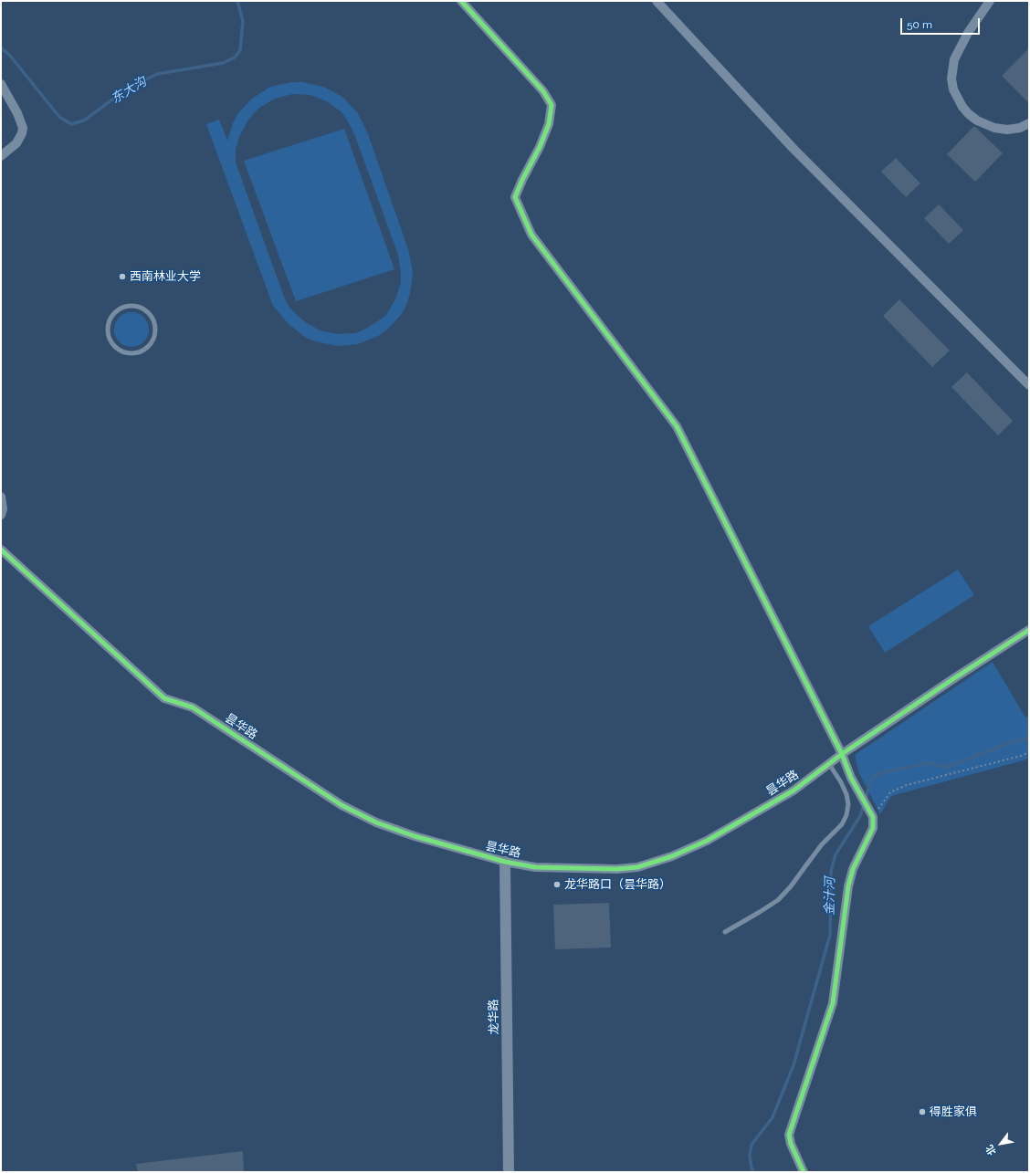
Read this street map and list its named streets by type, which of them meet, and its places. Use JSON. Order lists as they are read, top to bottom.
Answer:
{
  "streets": {
    "street": ["昙华路", "龙华路"]
  },
  "crossings": [
    ["昙华路", "龙华路"]
  ],
  "water": ["东大沟", "金汁河"],
  "places": ["西南林业大学", "龙华路口（昙华路）", "得胜家俱"],
  "scale_bar": "50 m",
  "north": "bottom left"
}
